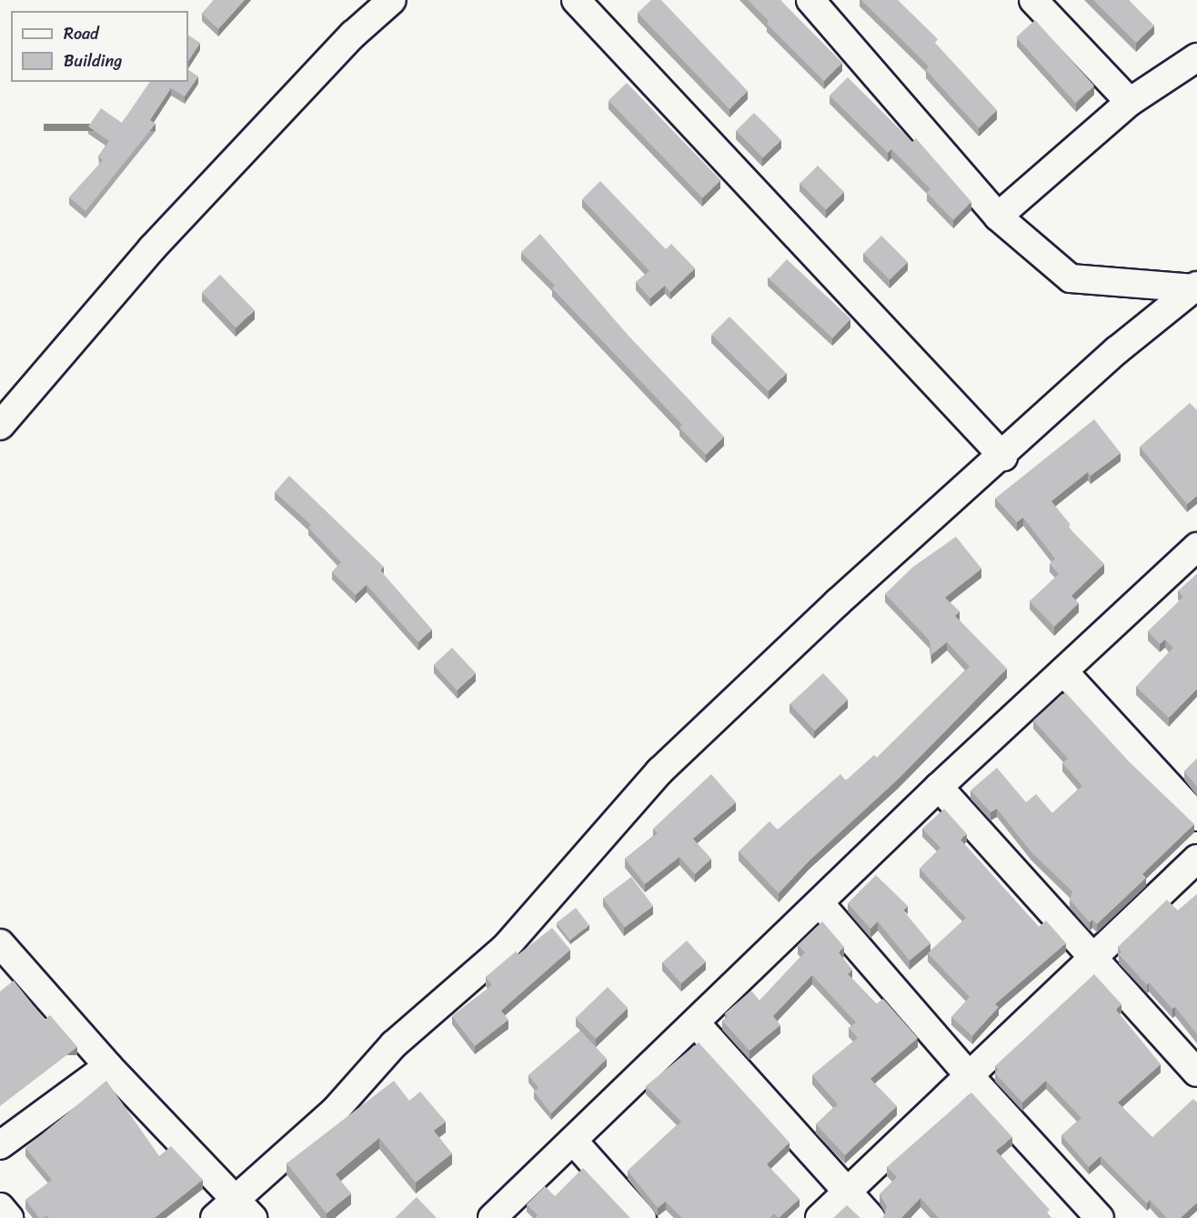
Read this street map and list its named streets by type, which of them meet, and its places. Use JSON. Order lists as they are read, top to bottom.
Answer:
{
  "legend": ["Road", "Building"]
}
